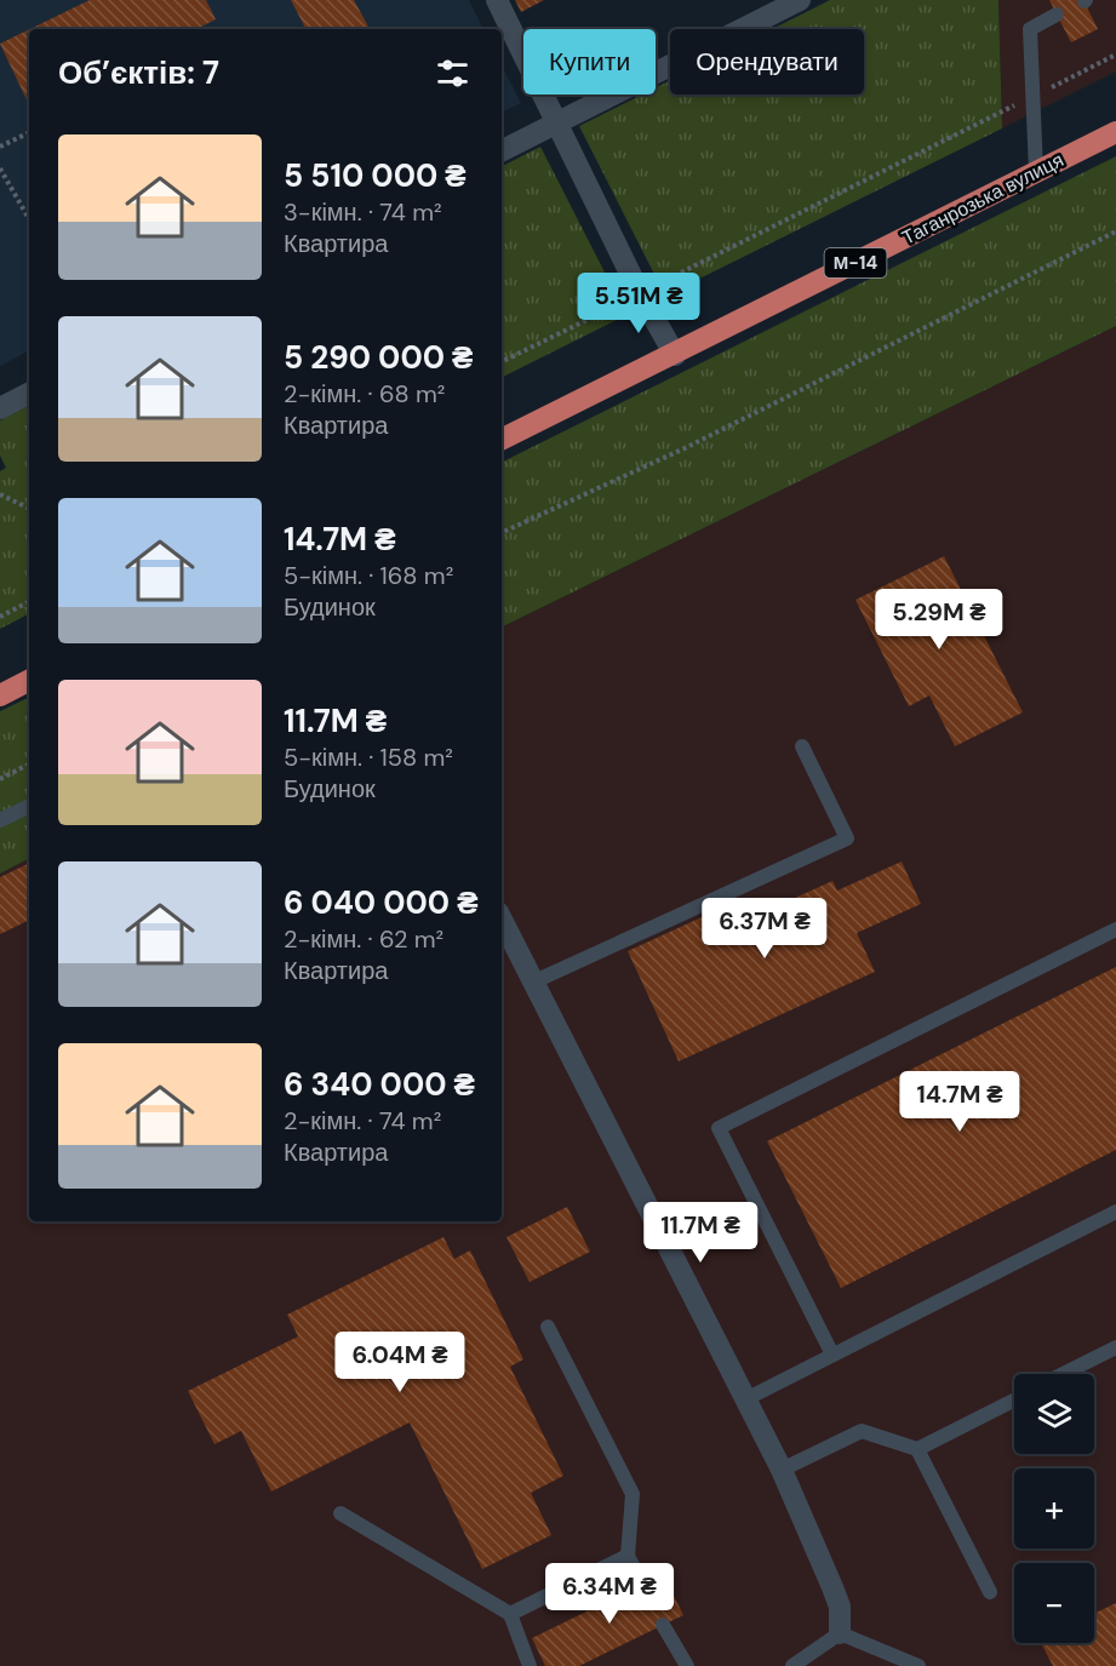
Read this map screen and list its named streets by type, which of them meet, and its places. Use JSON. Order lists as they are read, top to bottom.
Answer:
{
  "streets": {
    "highway": ["Таганрозька вулиця", "М-14"]
  },
  "page": {
    "chip": ["Купити", "Орендувати"],
    "heading": "Об’єктів: 7",
    "list": [
      {
        "name": "5 510 000 ₴",
        "note": "3-кімн. · 74 m² · Квартира"
      },
      {
        "name": "5 290 000 ₴",
        "note": "2-кімн. · 68 m² · Квартира"
      },
      {
        "name": "14.7M ₴",
        "note": "5-кімн. · 168 m² · Будинок"
      },
      {
        "name": "11.7M ₴",
        "note": "5-кімн. · 158 m² · Будинок"
      },
      {
        "name": "6 040 000 ₴",
        "note": "2-кімн. · 62 m² · Квартира"
      },
      {
        "name": "6 340 000 ₴",
        "note": "2-кімн. · 74 m² · Квартира"
      }
    ],
    "price": [
      "5.51M ₴",
      "5.29M ₴",
      "6.37M ₴",
      "14.7M ₴",
      "11.7M ₴",
      "6.04M ₴",
      "6.34M ₴"
    ],
    "map_buttons": ["+", "−"]
  }
}
